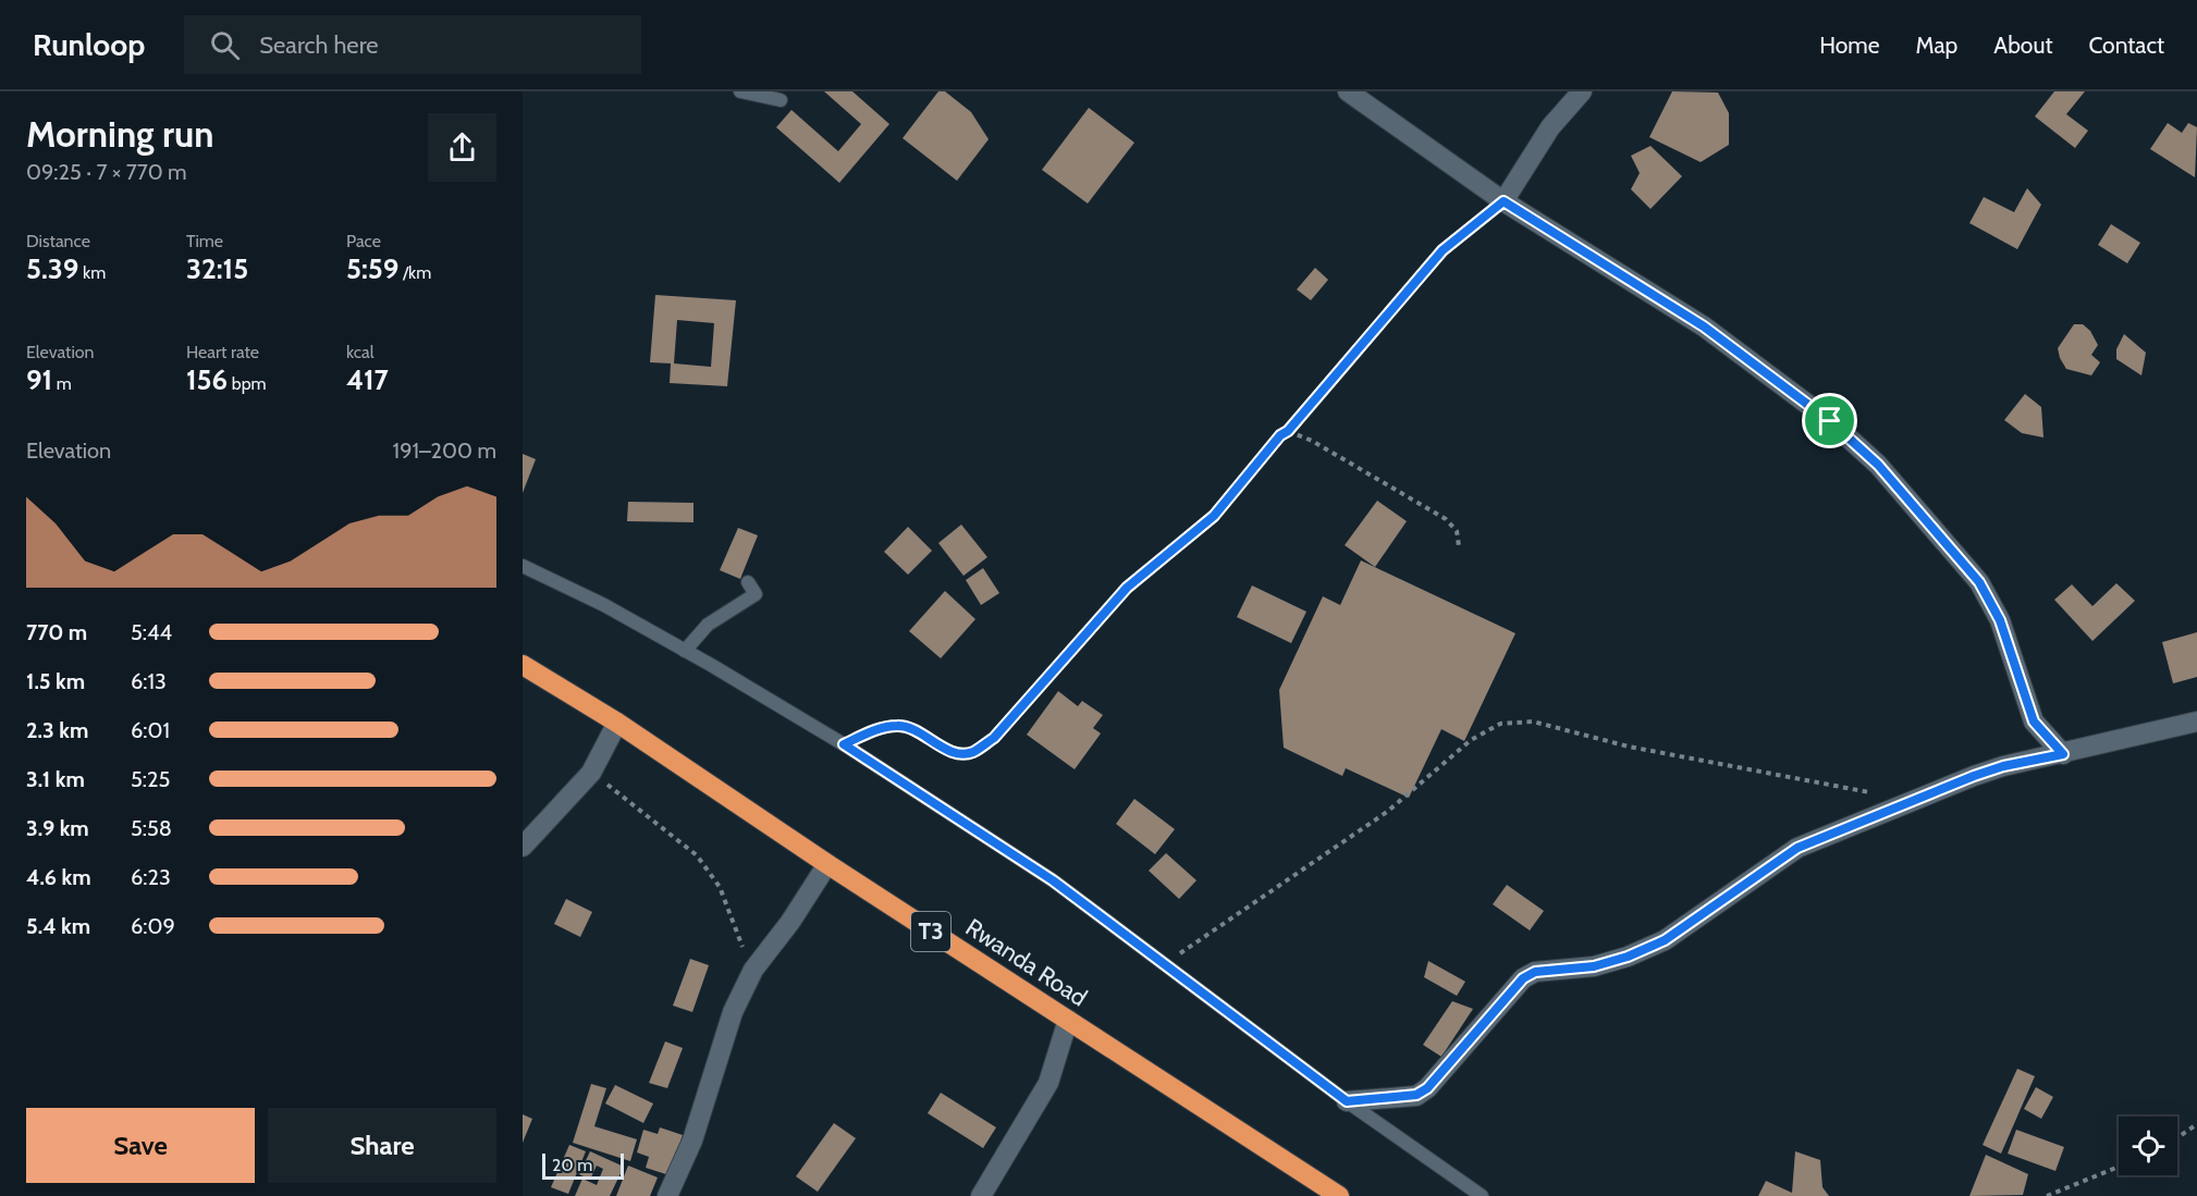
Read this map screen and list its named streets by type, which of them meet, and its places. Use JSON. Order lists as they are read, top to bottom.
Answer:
{
  "streets": {
    "highway": ["T3", "Rwanda Road"]
  },
  "scale_bar": "20 m",
  "page": {
    "header": "Runloop",
    "search": "Search here",
    "nav": [
      "Home",
      "Map",
      "About",
      "Contact"
    ],
    "heading": ["Morning run", "09:25 · 7 × 770 m"],
    "stats": [
      ["Distance", "5.39 km"],
      ["Time", "32:15"],
      ["Pace", "5:59 /km"],
      ["Elevation", "91 m"],
      ["Heart rate", "156 bpm"],
      ["kcal", "417"]
    ],
    "chart": ["Elevation", "191–200 m"],
    "list": [
      {
        "name": "770 m",
        "note": "5:44"
      },
      {
        "name": "1.5 km",
        "note": "6:13"
      },
      {
        "name": "2.3 km",
        "note": "6:01"
      },
      {
        "name": "3.1 km",
        "note": "5:25"
      },
      {
        "name": "3.9 km",
        "note": "5:58"
      },
      {
        "name": "4.6 km",
        "note": "6:23"
      },
      {
        "name": "5.4 km",
        "note": "6:09"
      }
    ],
    "buttons": ["Save", "Share"],
    "scale": "20 m"
  }
}
